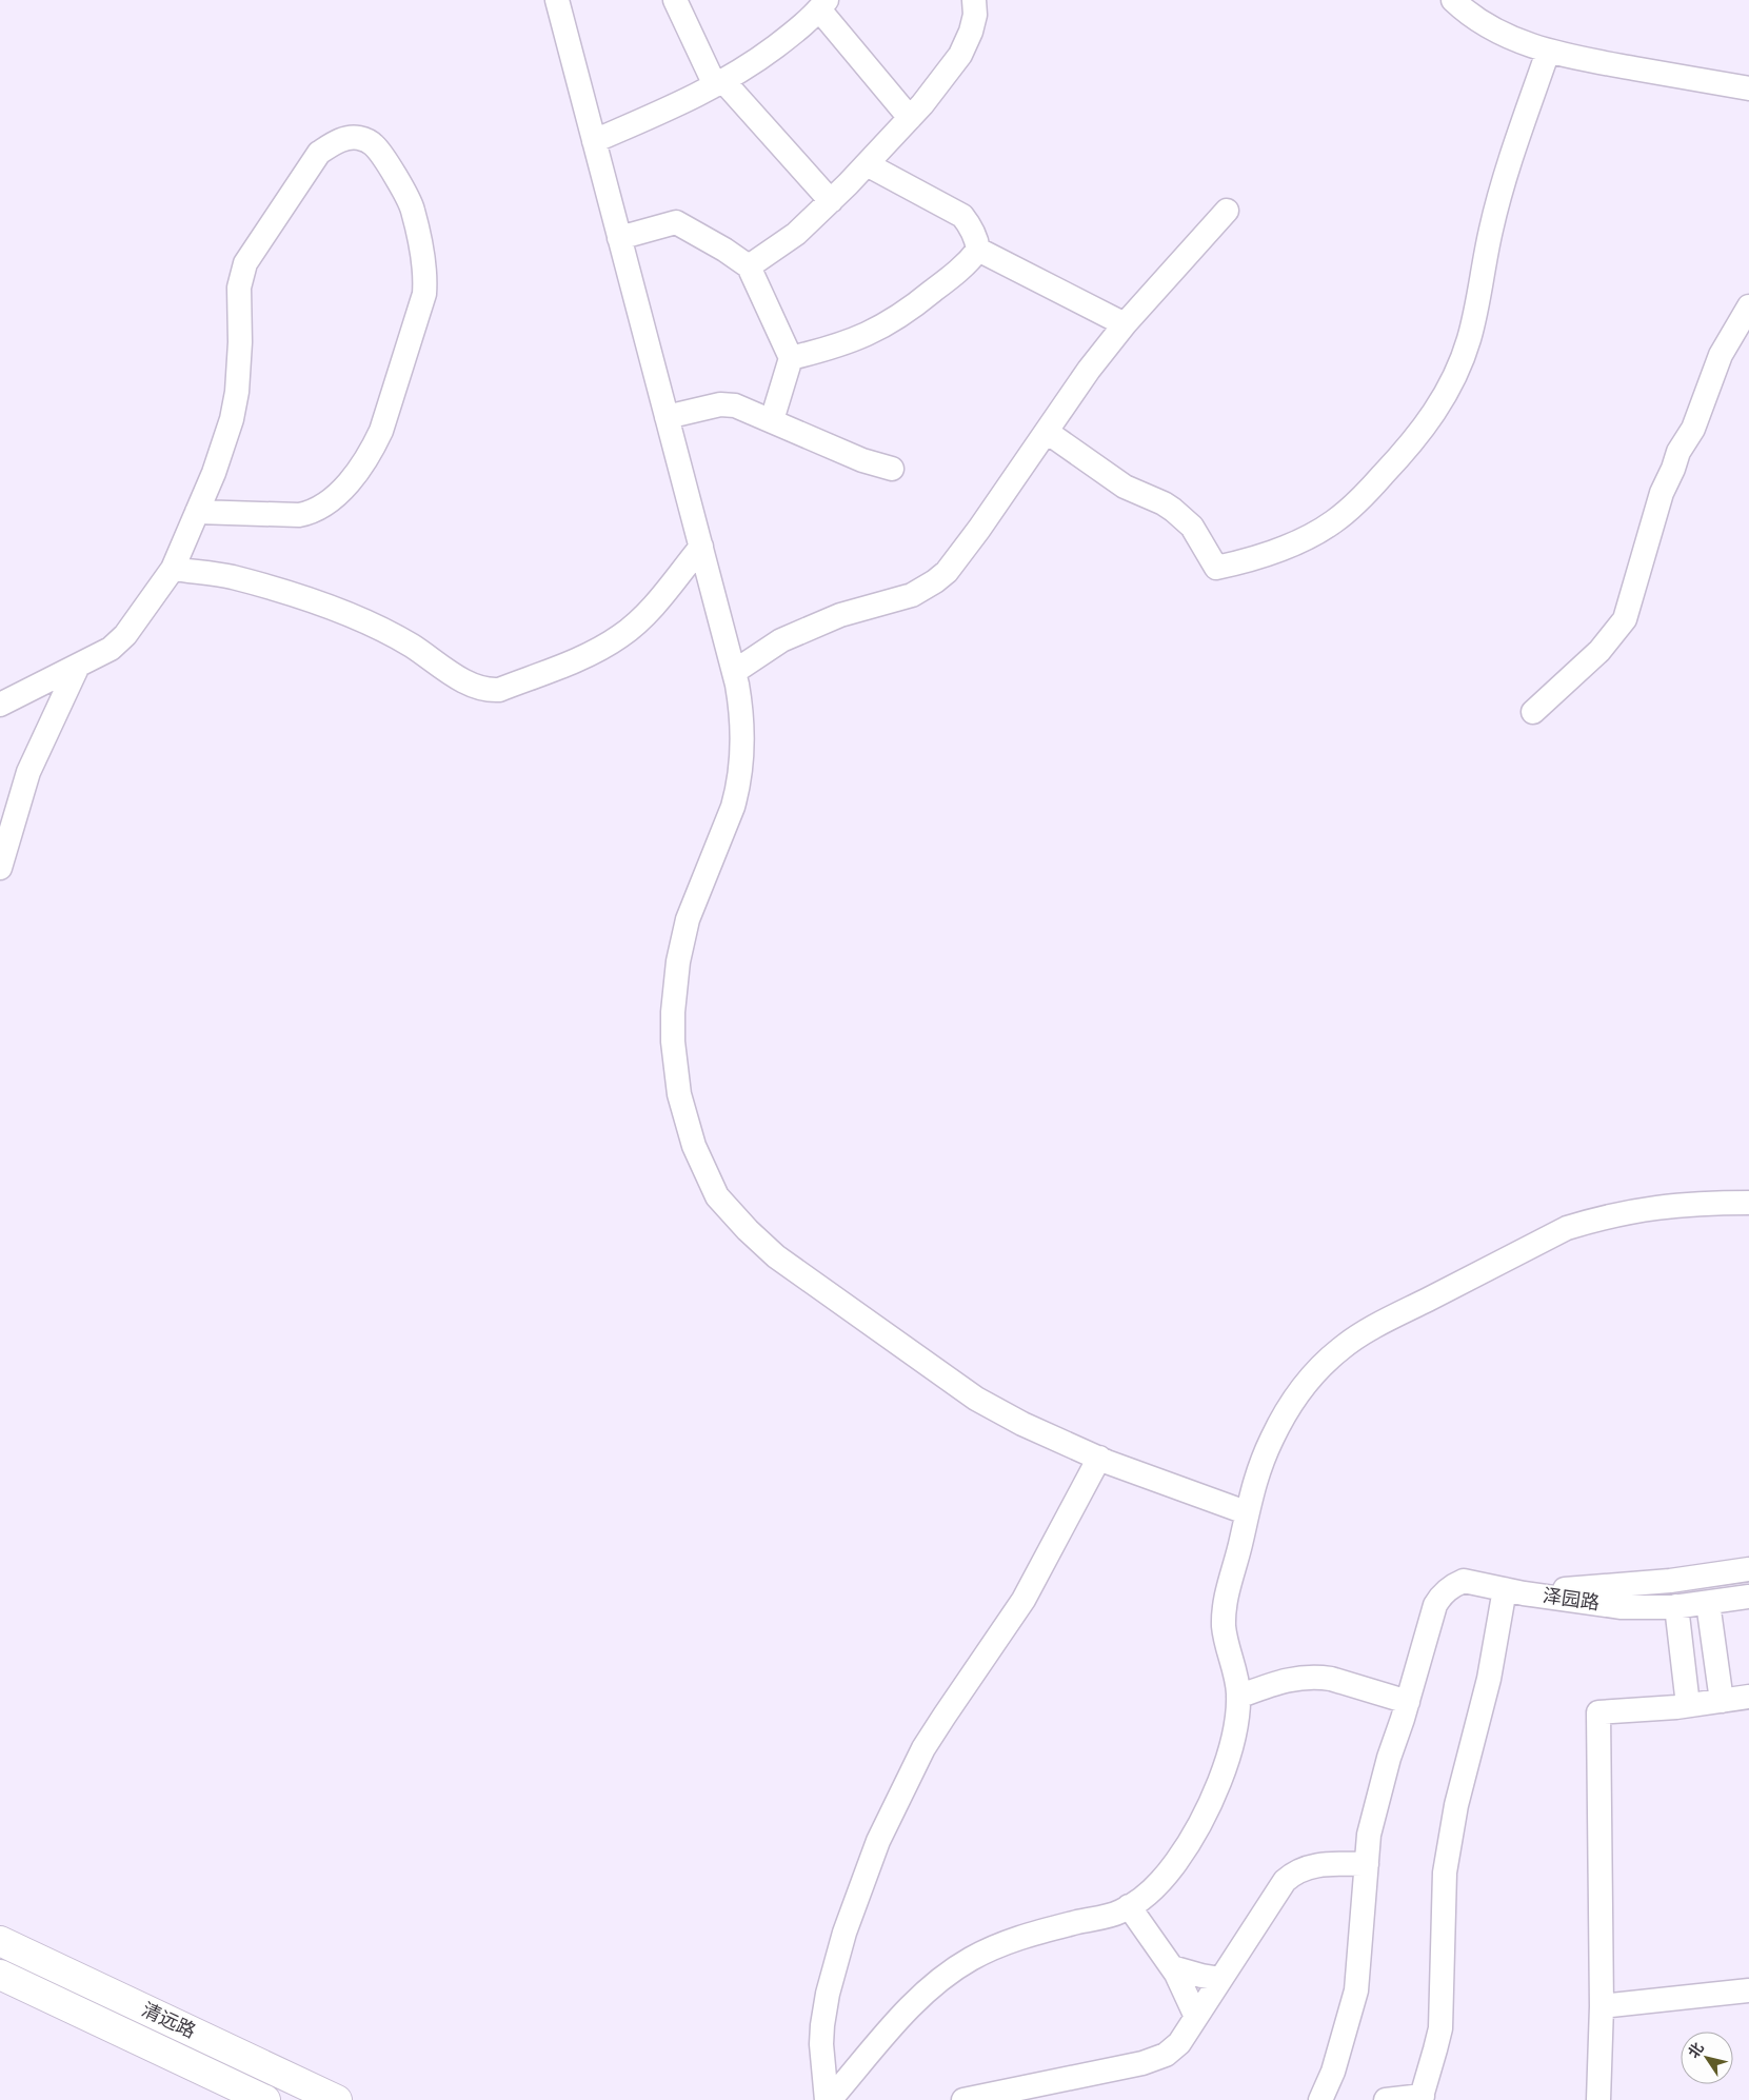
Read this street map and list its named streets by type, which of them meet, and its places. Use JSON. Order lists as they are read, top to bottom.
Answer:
{
  "streets": {
    "main road": ["清远路"],
    "street": ["泽园路"]
  },
  "north": "top left"
}
